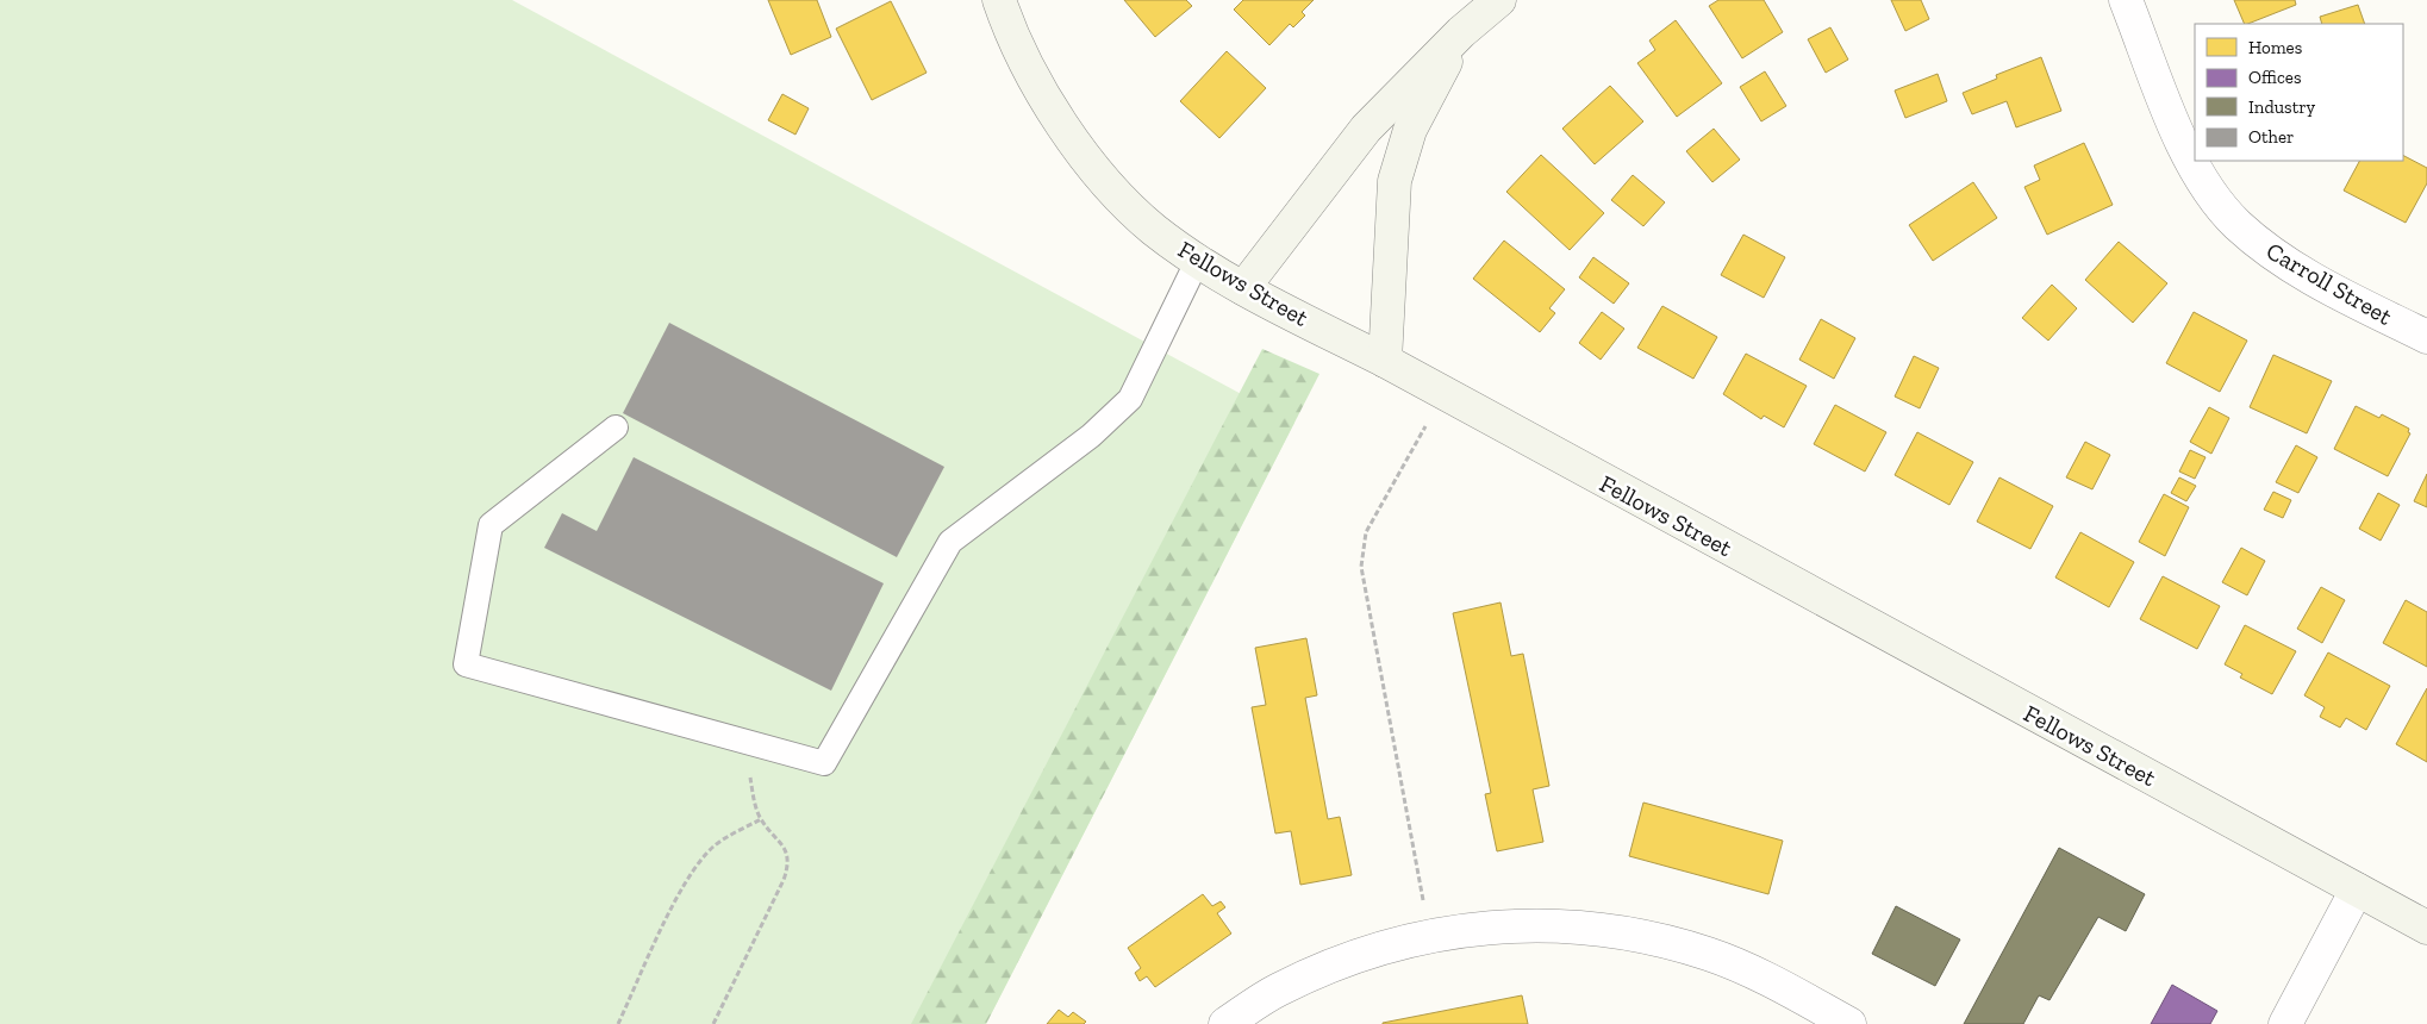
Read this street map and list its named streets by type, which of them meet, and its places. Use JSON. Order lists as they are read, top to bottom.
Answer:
{
  "streets": {
    "street": ["Fellows Street", "Carroll Street"]
  },
  "legend": [
    "Homes",
    "Offices",
    "Industry",
    "Other"
  ]
}
